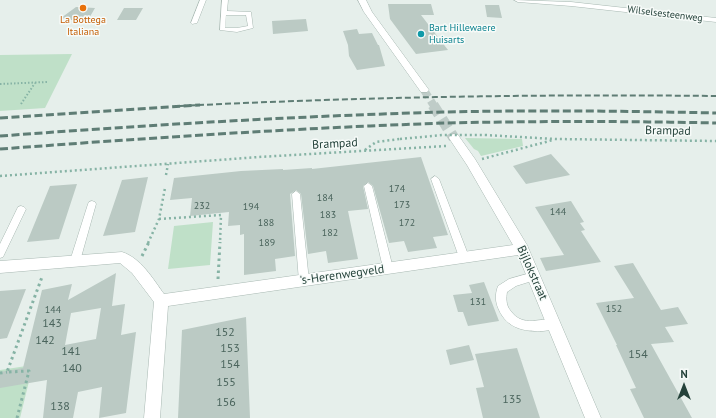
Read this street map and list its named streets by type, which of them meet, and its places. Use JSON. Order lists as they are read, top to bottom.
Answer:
{
  "streets": {
    "street": ["Wilselsesteenweg", "Bijlokstraat", "'s-Herenwegveld"],
    "path": ["Brampad"]
  },
  "crossings": [
    ["Bijlokstraat", "'s-Herenwegveld"]
  ],
  "places": ["La Bottega Italiana", "Bart Hillewaere Huisarts"],
  "house_numbers": [
    "174",
    "184",
    "173",
    "232",
    "194",
    "144",
    "183",
    "188",
    "172",
    "182",
    "189",
    "131",
    "152",
    "144",
    "143",
    "152",
    "142",
    "153",
    "141",
    "154",
    "154",
    "140",
    "155",
    "135",
    "156",
    "138"
  ],
  "north": "top"
}
